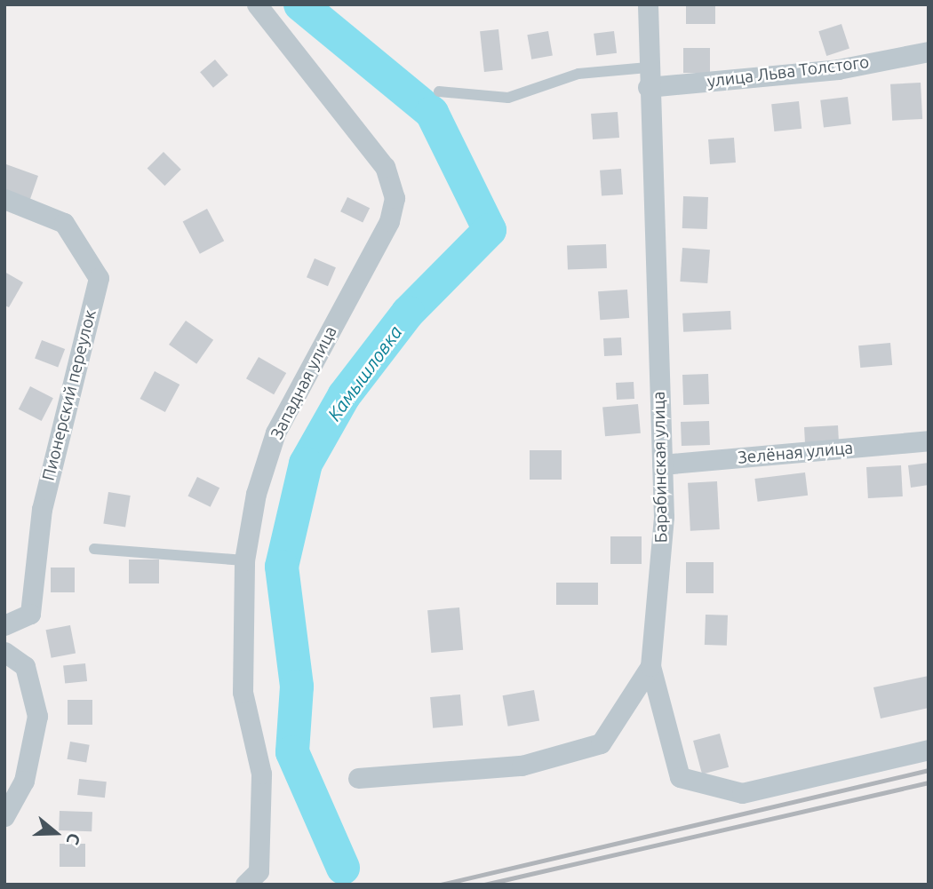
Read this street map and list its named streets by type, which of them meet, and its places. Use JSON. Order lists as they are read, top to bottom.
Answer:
{
  "streets": {
    "street": [
      "улица Льва Толстого",
      "Западная улица",
      "Пионерский переулок",
      "Зелёная улица",
      "Барабинская улица"
    ]
  },
  "crossings": [
    ["улица Льва Толстого", "Барабинская улица"],
    ["Зелёная улица", "Барабинская улица"]
  ],
  "water": ["Камышловка"],
  "north": "right"
}
